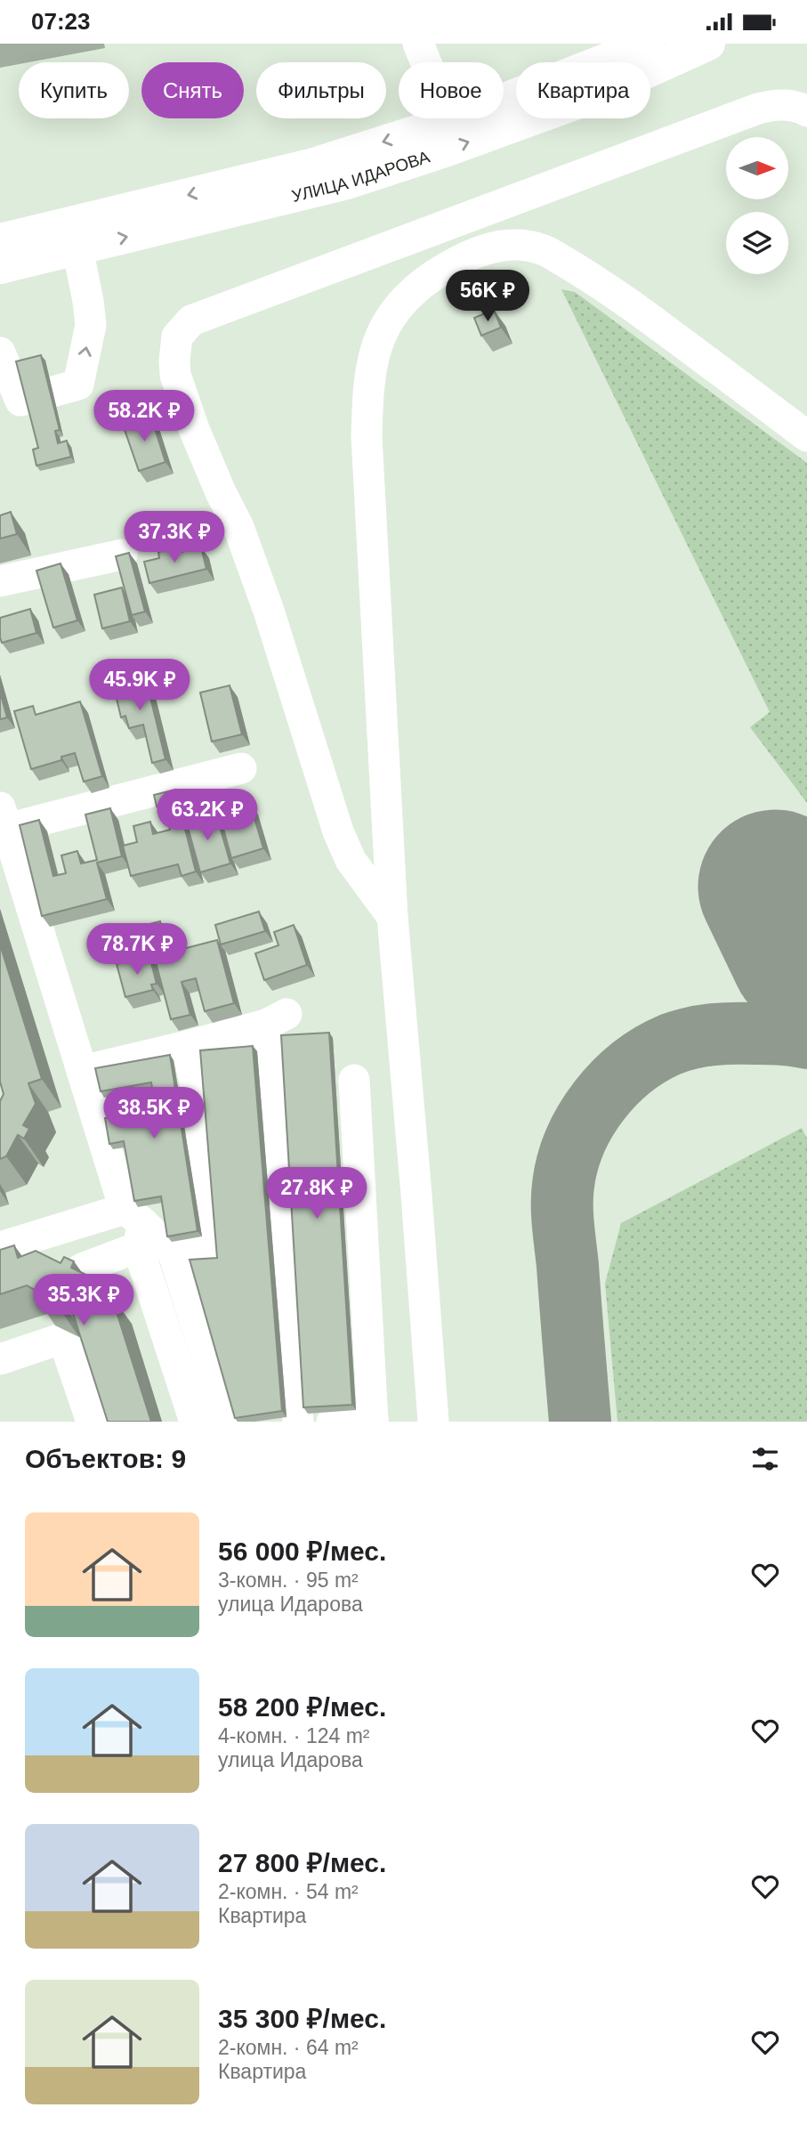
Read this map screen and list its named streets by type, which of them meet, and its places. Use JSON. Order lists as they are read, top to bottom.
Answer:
{
  "streets": {
    "main road": ["УЛИЦА ИДАРОВА"]
  },
  "north": "right",
  "page": {
    "status": "07:23",
    "chip": [
      "Купить",
      "Снять",
      "Фильтры",
      "Новое",
      "Квартира"
    ],
    "price": [
      "56K ₽",
      "58.2K ₽",
      "37.3K ₽",
      "45.9K ₽",
      "63.2K ₽",
      "78.7K ₽",
      "38.5K ₽",
      "27.8K ₽",
      "35.3K ₽"
    ],
    "heading": "Объектов: 9",
    "list": [
      {
        "name": "56 000 ₽/мес.",
        "note": "3-комн. · 95 m² · улица Идарова"
      },
      {
        "name": "58 200 ₽/мес.",
        "note": "4-комн. · 124 m² · улица Идарова"
      },
      {
        "name": "27 800 ₽/мес.",
        "note": "2-комн. · 54 m² · Квартира"
      },
      {
        "name": "35 300 ₽/мес.",
        "note": "2-комн. · 64 m² · Квартира"
      }
    ]
  }
}
